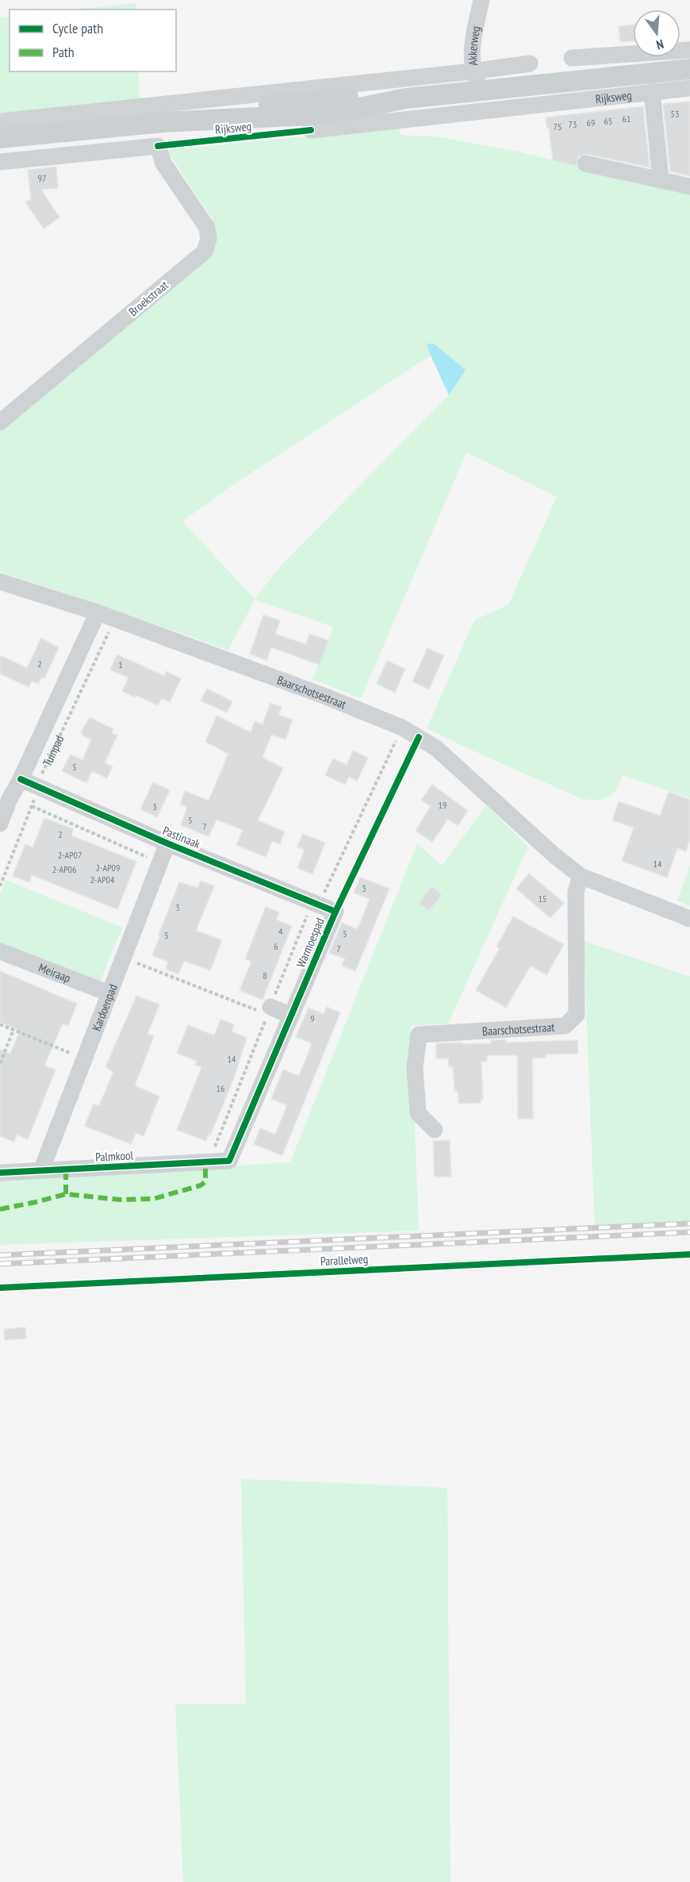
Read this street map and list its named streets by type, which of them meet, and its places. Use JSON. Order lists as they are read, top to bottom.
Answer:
{
  "streets": {
    "main road": ["Rijksweg"],
    "street": [
      "Akkerweg",
      "Broekstraat",
      "Baarschotsestraat",
      "Tuinpad",
      "Pastinaak",
      "Warmoespad",
      "Meiraap",
      "Kardoenpad",
      "Palmkool"
    ],
    "cycle path": ["Parallelweg"]
  },
  "crossings": [
    ["Akkerweg", "Rijksweg"],
    ["Baarschotsestraat", "Tuinpad"],
    ["Baarschotsestraat", "Warmoespad"],
    ["Tuinpad", "Pastinaak"],
    ["Pastinaak", "Warmoespad"],
    ["Pastinaak", "Kardoenpad"],
    ["Warmoespad", "Palmkool"],
    ["Meiraap", "Kardoenpad"],
    ["Kardoenpad", "Palmkool"]
  ],
  "house_numbers": [
    "53",
    "61",
    "65",
    "69",
    "73",
    "75",
    "97",
    "2",
    "1",
    "5",
    "19",
    "3",
    "5",
    "7",
    "2",
    "2-AP07",
    "14",
    "2-AP09",
    "2-AP06",
    "2-AP04",
    "3",
    "15",
    "3",
    "4",
    "5",
    "5",
    "6",
    "7",
    "8",
    "9",
    "14",
    "16"
  ],
  "legend": ["Cycle path", "Path"],
  "north": "bottom"
}
